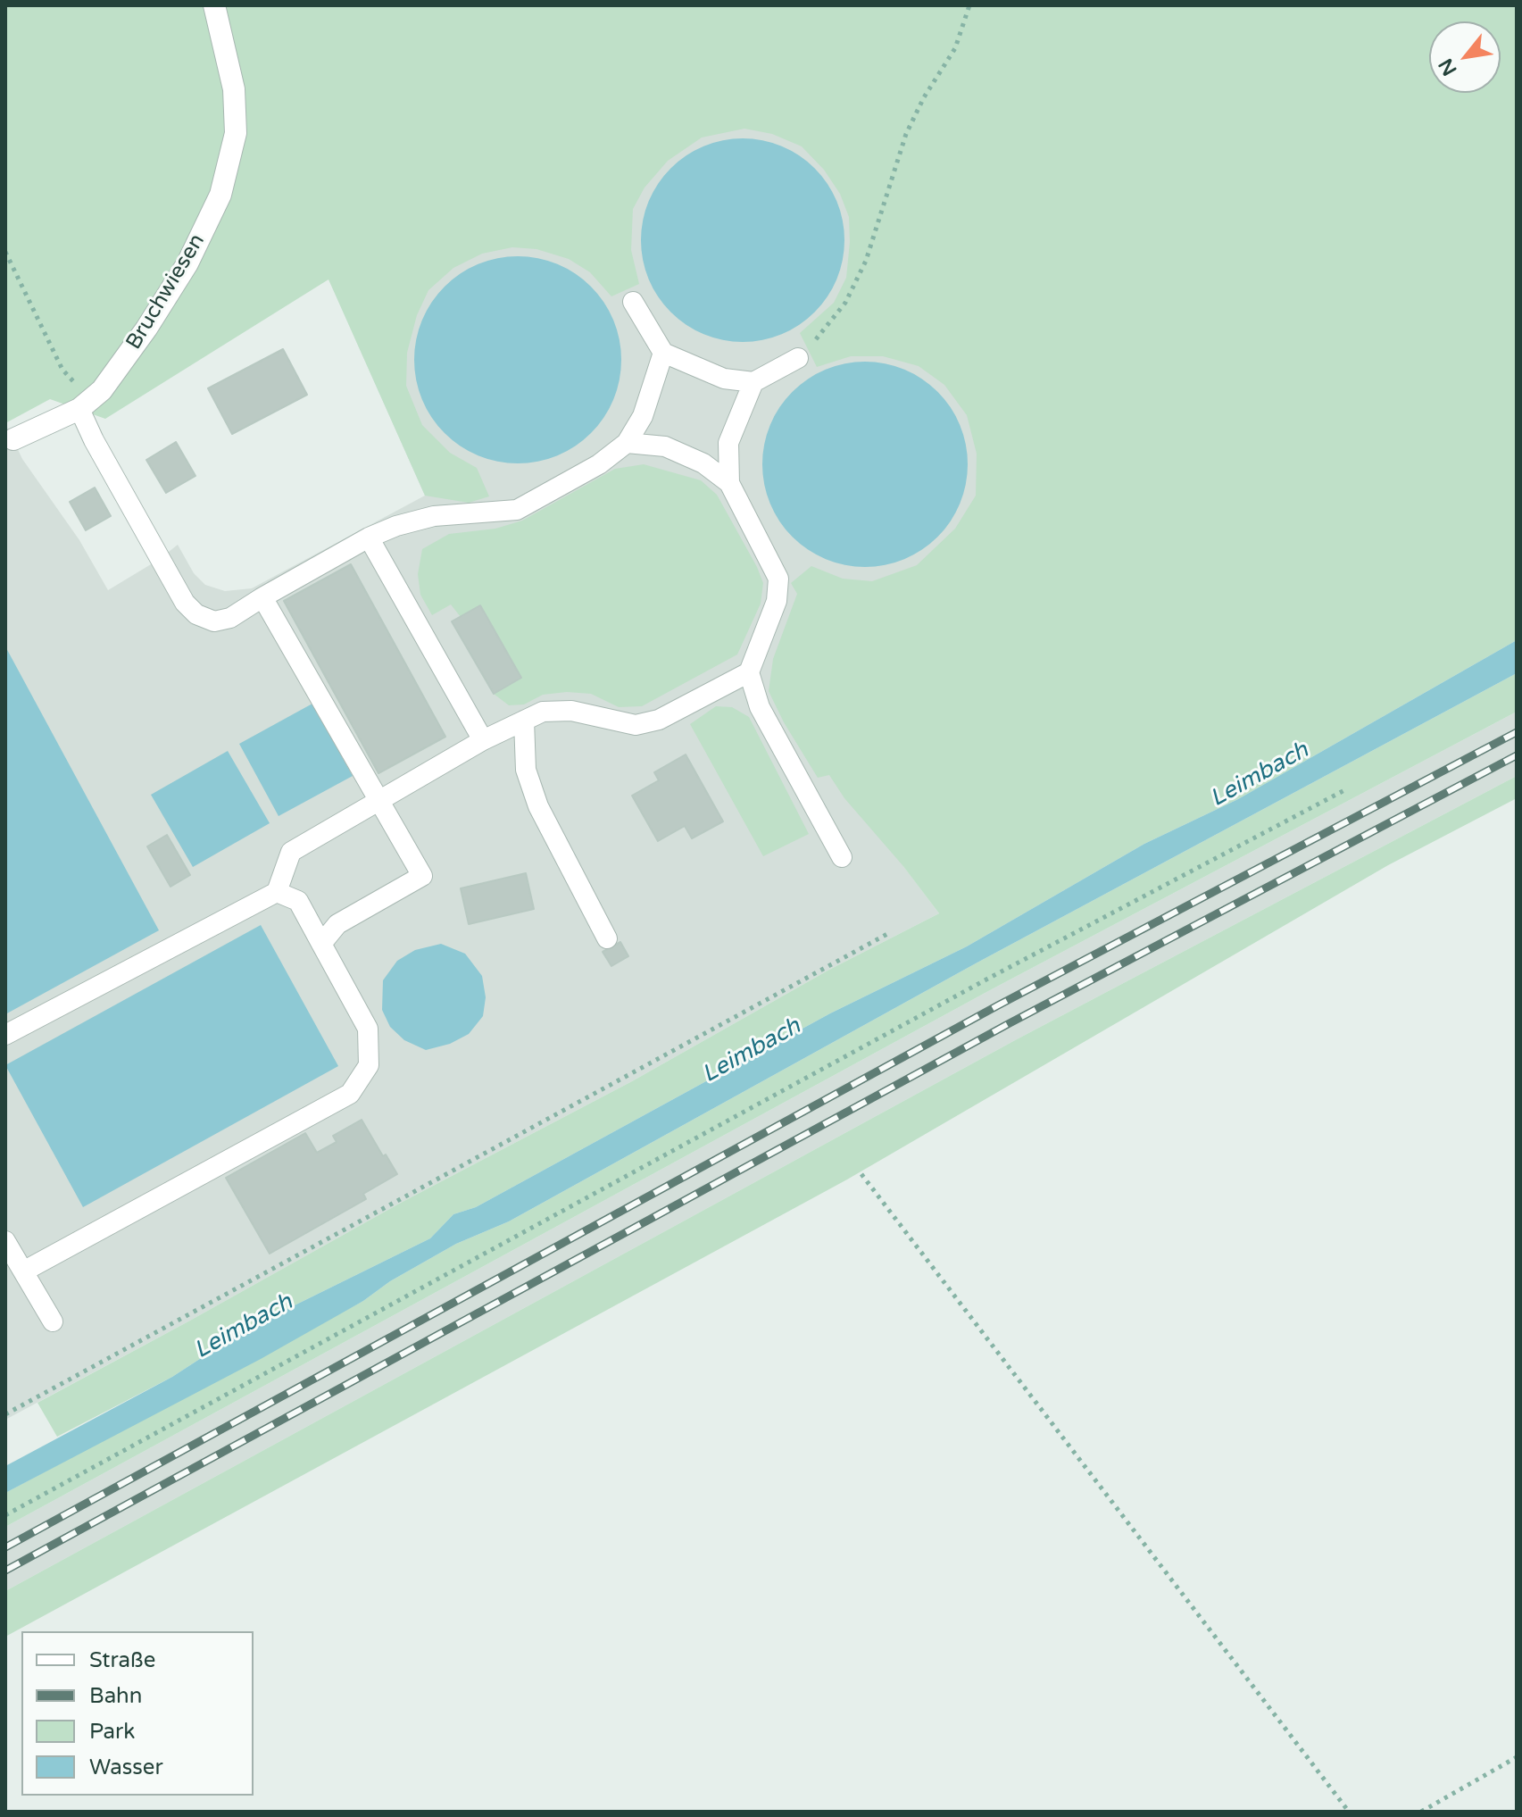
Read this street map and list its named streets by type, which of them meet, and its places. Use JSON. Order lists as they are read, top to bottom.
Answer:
{
  "streets": {
    "street": ["Bruchwiesen"]
  },
  "water": ["Leimbach"],
  "legend": [
    "Straße",
    "Bahn",
    "Park",
    "Wasser"
  ],
  "north": "bottom left"
}
